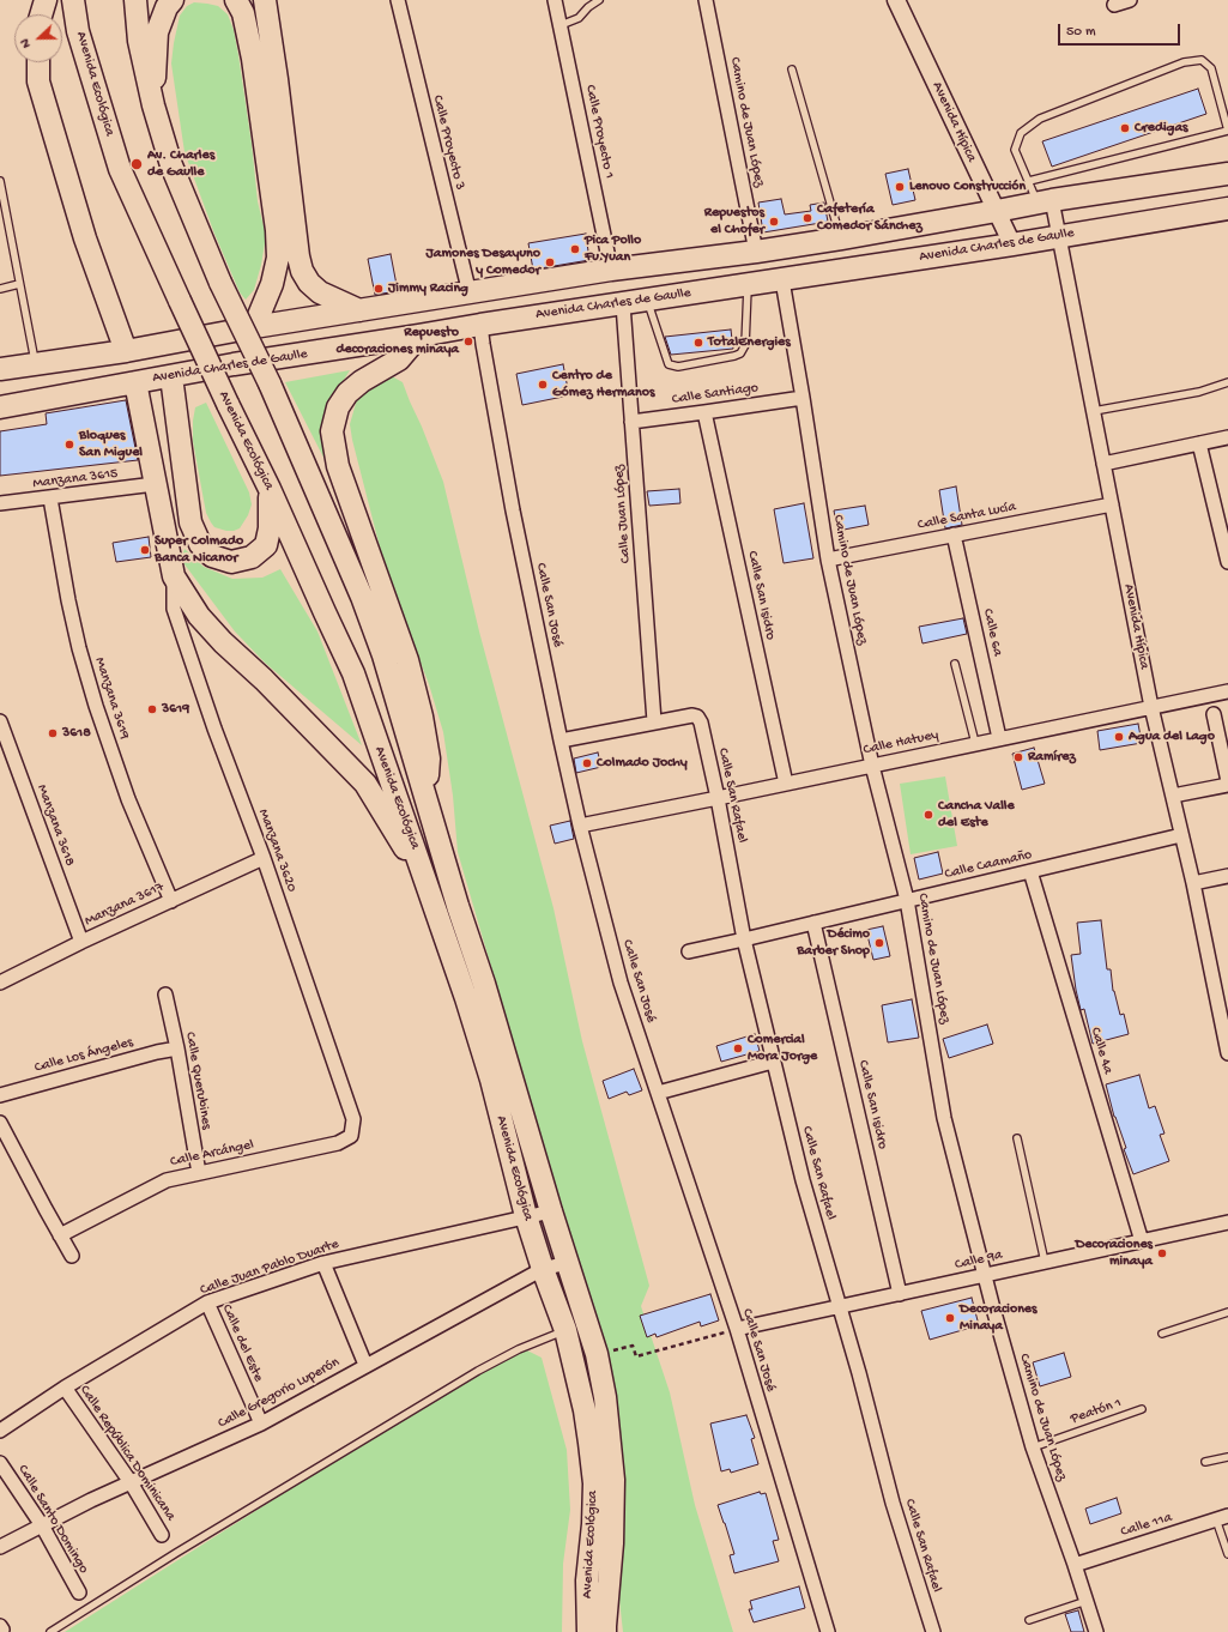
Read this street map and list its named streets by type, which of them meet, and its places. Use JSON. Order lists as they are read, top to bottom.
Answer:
{
  "streets": {
    "main road": ["Avenida Ecológica", "Avenida Charles de Gaulle"],
    "street": [
      "Camino de Juan López",
      "Avenida Hípica",
      "Calle Proyecto 1",
      "Calle Proyecto 3",
      "Calle Santiago",
      "Manzana 3615",
      "Calle Juan López",
      "Calle Santa Lucía",
      "Calle San Isidro",
      "Calle San José",
      "Calle 6a",
      "Manzana 3619",
      "Calle Hatuey",
      "Calle San Rafael",
      "Manzana 3618",
      "Manzana 3620",
      "Calle Caamaño",
      "Manzana 3617",
      "Calle 4a",
      "Calle Los Ángeles",
      "Calle Querubines",
      "Calle Arcángel",
      "Calle 9a",
      "Calle Juan Pablo Duarte",
      "Calle del Este",
      "Calle Gregorio Luperón",
      "Calle República Dominicana",
      "Calle Santo Domingo",
      "Calle 11a"
    ],
    "lane": ["Peatón 1"]
  },
  "crossings": [
    ["Avenida Ecológica", "Calle Juan Pablo Duarte"],
    ["Avenida Ecológica", "Calle Gregorio Luperón"],
    ["Camino de Juan López", "Avenida Charles de Gaulle"],
    ["Camino de Juan López", "Calle Santiago"],
    ["Camino de Juan López", "Calle Santa Lucía"],
    ["Camino de Juan López", "Calle Hatuey"],
    ["Camino de Juan López", "Calle Caamaño"],
    ["Camino de Juan López", "Calle 9a"],
    ["Camino de Juan López", "Peatón 1"],
    ["Camino de Juan López", "Calle 11a"],
    ["Avenida Hípica", "Avenida Charles de Gaulle"],
    ["Avenida Hípica", "Calle Santa Lucía"],
    ["Avenida Hípica", "Calle Hatuey"],
    ["Avenida Hípica", "Calle Caamaño"],
    ["Avenida Charles de Gaulle", "Calle Juan López"],
    ["Avenida Charles de Gaulle", "Calle San José"],
    ["Calle Santiago", "Calle Juan López"],
    ["Calle Santiago", "Calle San Isidro"],
    ["Manzana 3615", "Manzana 3619"],
    ["Calle Juan López", "Calle San Rafael"],
    ["Calle Santa Lucía", "Calle 6a"],
    ["Calle San Isidro", "Calle Hatuey"],
    ["Calle San Isidro", "Calle Caamaño"],
    ["Calle San Isidro", "Calle 9a"],
    ["Calle San José", "Calle Hatuey"],
    ["Calle San José", "Calle 9a"],
    ["Calle 6a", "Calle Hatuey"],
    ["Manzana 3619", "Manzana 3617"],
    ["Calle Hatuey", "Calle San Rafael"],
    ["Calle San Rafael", "Calle Caamaño"],
    ["Calle San Rafael", "Calle 9a"],
    ["Manzana 3618", "Manzana 3617"],
    ["Manzana 3620", "Manzana 3617"],
    ["Manzana 3620", "Calle Arcángel"],
    ["Calle Caamaño", "Calle 4a"],
    ["Calle 4a", "Calle 9a"],
    ["Calle Los Ángeles", "Calle Querubines"],
    ["Calle Querubines", "Calle Arcángel"],
    ["Calle Juan Pablo Duarte", "Calle del Este"],
    ["Calle Juan Pablo Duarte", "Calle República Dominicana"],
    ["Calle del Este", "Calle Gregorio Luperón"],
    ["Calle Gregorio Luperón", "Calle República Dominicana"],
    ["Calle Gregorio Luperón", "Calle Santo Domingo"]
  ],
  "places": [
    "Credigas",
    "Av. Charles de Gaulle",
    "Lenovo Construcción",
    "Cafetería Comedor Sánchez",
    "Repuestos el Chofer",
    "Pica Pollo Fu Yuan",
    "Jamones Desayuno y Comedor",
    "Jimmy Racing",
    "Repuesto decoraciones minaya",
    "TotalEnergies",
    "Centro de Gómez Hermanos",
    "Bloques San Miguel",
    "Super Colmado Banca Nicanor",
    "3619",
    "3618",
    "Agua del Lago",
    "Ramírez",
    "Colmado Jochy",
    "Cancha Valle del Este",
    "Décimo Barber Shop",
    "Comercial Mora Jorge",
    "Decoraciones minaya",
    "Decoraciones Minaya"
  ],
  "scale_bar": "50 m",
  "north": "left"
}
